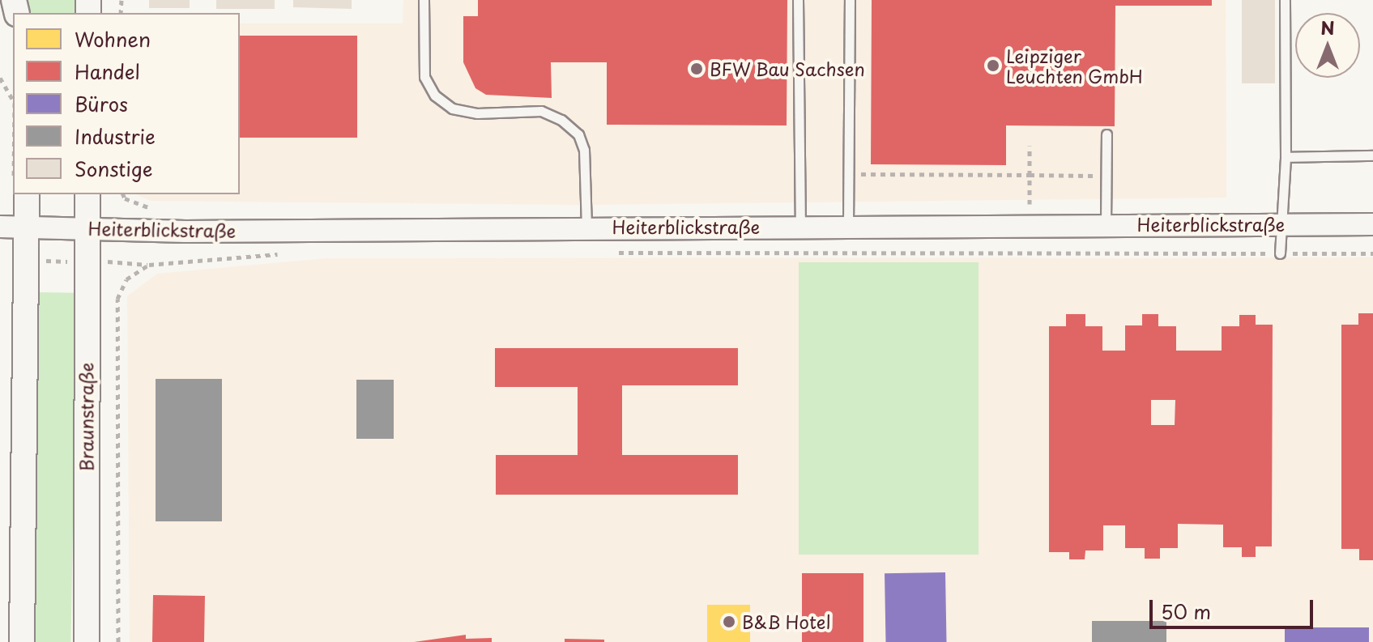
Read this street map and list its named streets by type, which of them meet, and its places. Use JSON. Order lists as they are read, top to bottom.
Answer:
{
  "streets": {
    "main road": ["Braunstraße"],
    "street": ["Heiterblickstraße"]
  },
  "crossings": [
    ["Heiterblickstraße", "Braunstraße"]
  ],
  "places": ["Leipziger Leuchten GmbH", "BFW Bau Sachsen", "B&B Hotel"],
  "legend": [
    "Wohnen",
    "Handel",
    "Büros",
    "Industrie",
    "Sonstige"
  ],
  "scale_bar": "50 m",
  "north": "top"
}
